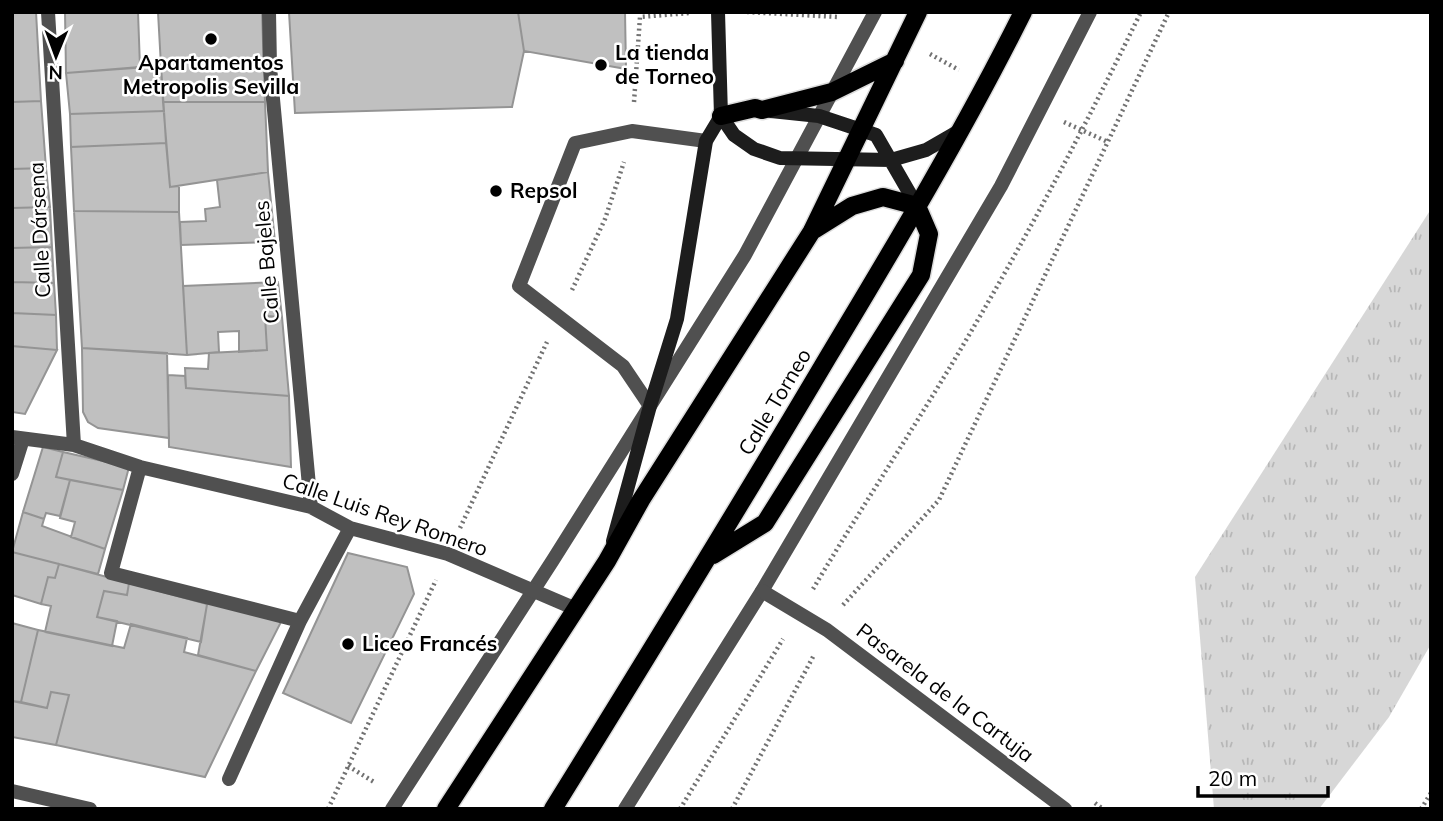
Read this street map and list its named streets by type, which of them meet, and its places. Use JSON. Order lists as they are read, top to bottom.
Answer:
{
  "streets": {
    "main road": ["Calle Torneo"],
    "street": [
      "Calle Dársena",
      "Calle Bajeles",
      "Calle Luis Rey Romero",
      "Pasarela de la Cartuja"
    ]
  },
  "crossings": [
    ["Calle Dársena", "Calle Luis Rey Romero"],
    ["Calle Bajeles", "Calle Luis Rey Romero"]
  ],
  "places": [
    "Apartamentos Metropolis Sevilla",
    "La tienda de Torneo",
    "Repsol",
    "Liceo Francés"
  ],
  "scale_bar": "20 m",
  "north": "bottom"
}
